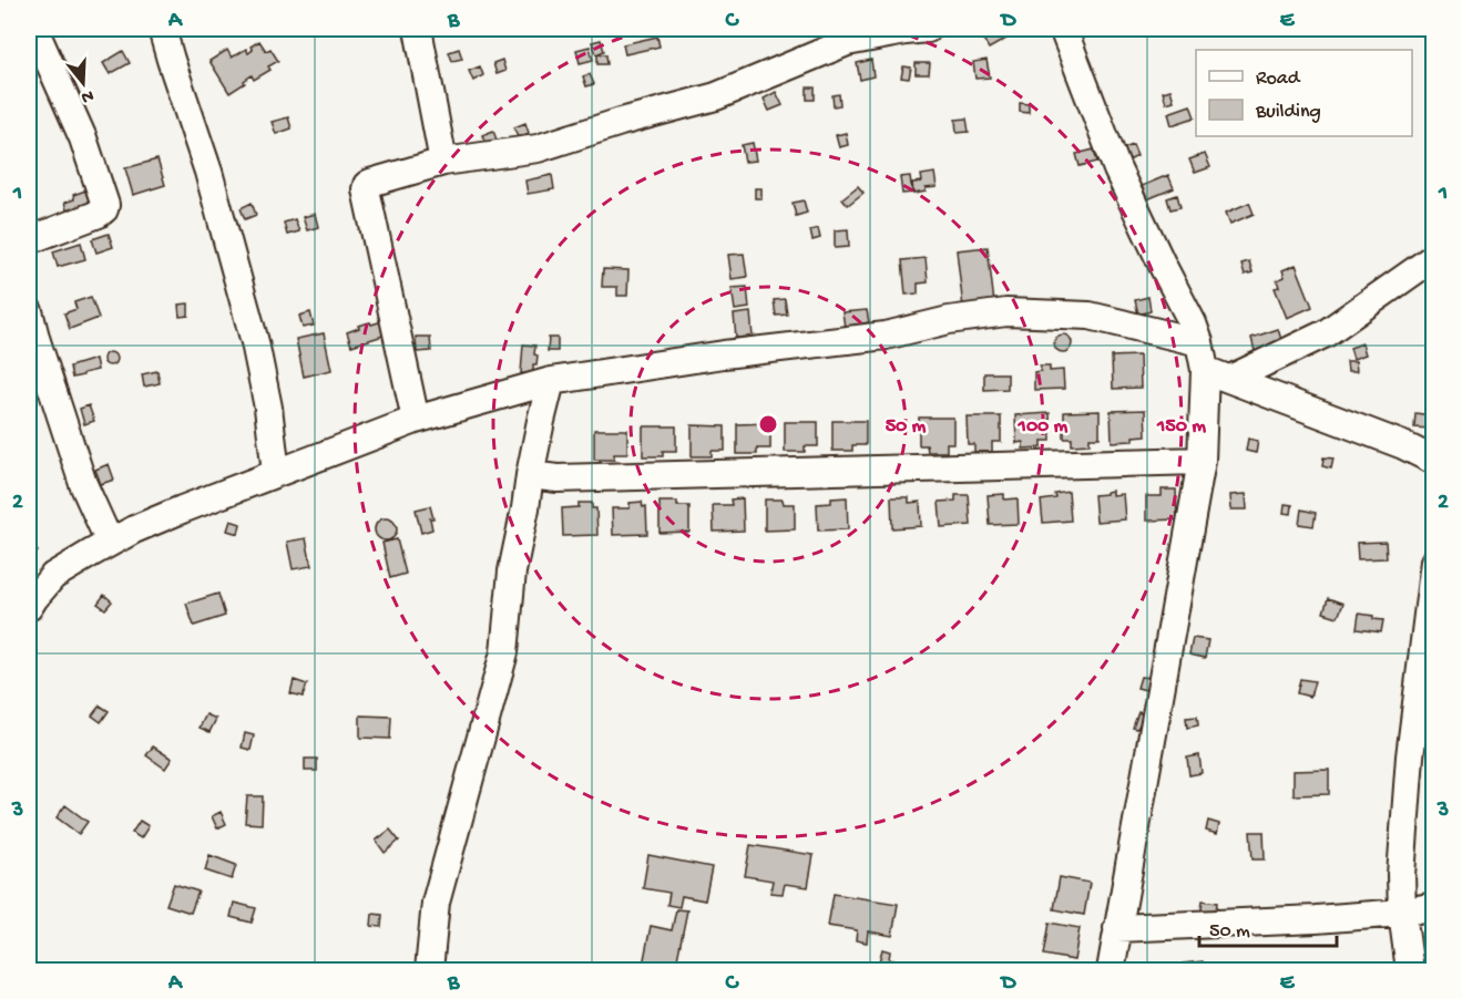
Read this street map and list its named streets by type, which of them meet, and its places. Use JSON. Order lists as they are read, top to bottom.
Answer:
{
  "legend": ["Road", "Building"],
  "scale_bar": "50 m",
  "north": "bottom",
  "grid": {
    "columns": [
      "A",
      "B",
      "C",
      "D",
      "E"
    ],
    "rows": ["1", "2", "3"]
  },
  "rings": ["50 m", "100 m", "150 m"]
}
